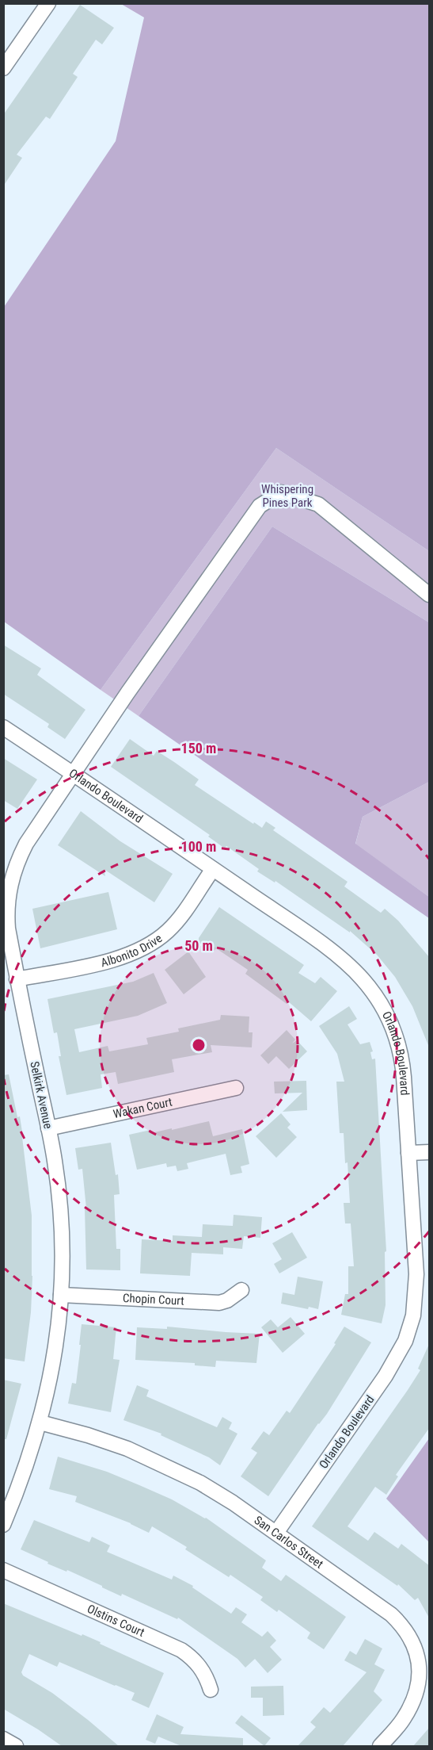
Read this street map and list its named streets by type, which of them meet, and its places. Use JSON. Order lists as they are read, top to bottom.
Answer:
{
  "streets": {
    "street": [
      "Orlando Boulevard",
      "Albonito Drive",
      "Selkirk Avenue",
      "Wakan Court",
      "Chopin Court",
      "San Carlos Street",
      "Olstins Court"
    ]
  },
  "crossings": [
    ["Orlando Boulevard", "Albonito Drive"],
    ["Orlando Boulevard", "Selkirk Avenue"],
    ["Orlando Boulevard", "San Carlos Street"],
    ["Albonito Drive", "Selkirk Avenue"],
    ["Selkirk Avenue", "Wakan Court"],
    ["Selkirk Avenue", "Chopin Court"],
    ["Selkirk Avenue", "San Carlos Street"]
  ],
  "parks": ["Whispering Pines Park"],
  "rings": ["150 m", "100 m", "50 m"]
}
